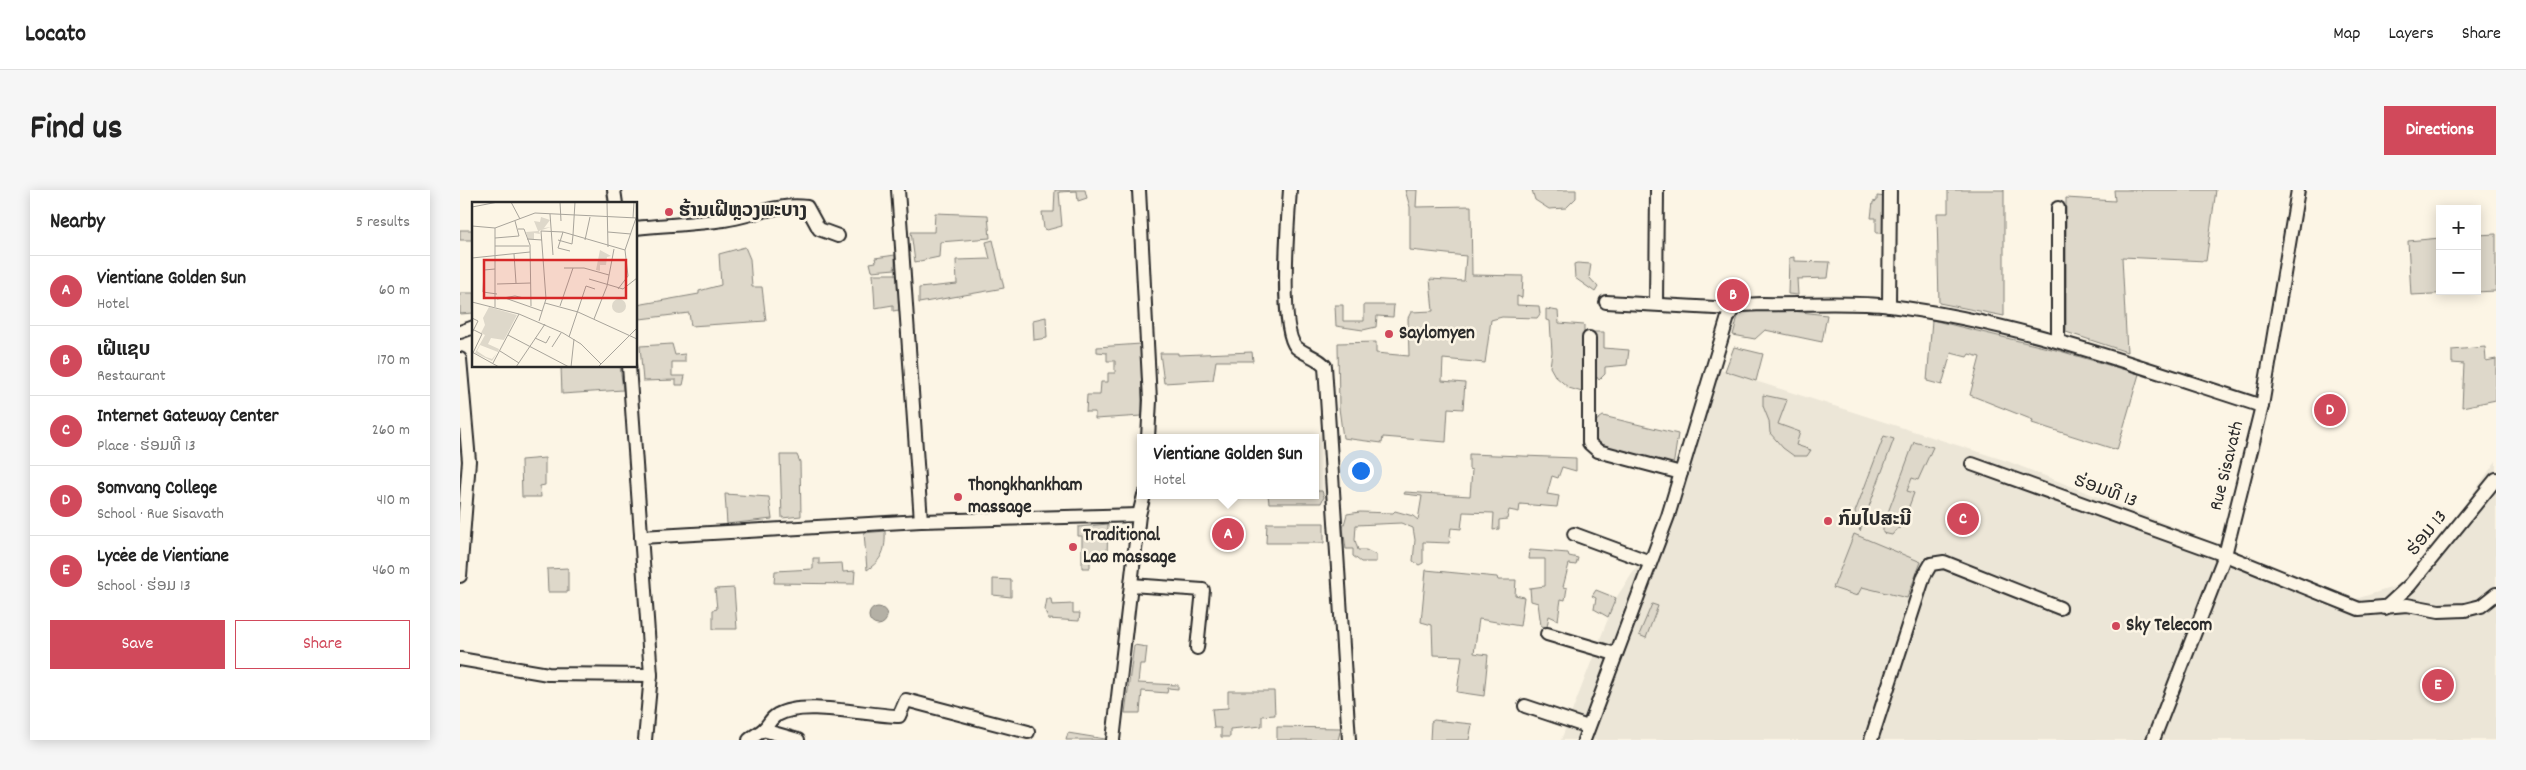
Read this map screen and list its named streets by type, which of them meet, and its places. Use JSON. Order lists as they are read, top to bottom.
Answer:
{
  "streets": {
    "street": ["Rue Sisavath", "ຮ່ອມທີ 13", "ຮ່ອມ 13"]
  },
  "crossings": [
    ["Rue Sisavath", "ຮ່ອມທີ 13"],
    ["ຮ່ອມທີ 13", "ຮ່ອມ 13"]
  ],
  "places": [
    "ຮ້ານເຝີຫຼວງພະບາງ",
    "Saylomyen",
    "Thongkhankham massage",
    "ກົມໄປສະນີ",
    "Traditional Lao massage",
    "Sky Telecom"
  ],
  "page": {
    "header": "Locato",
    "nav": ["Map", "Layers", "Share"],
    "title": "Find us",
    "buttons": [
      "Directions",
      ["Save", "Share"]
    ],
    "heading": ["Nearby", "5 results"],
    "map_buttons": ["+", "−"],
    "list": [
      {
        "mark": "A",
        "name": "Vientiane Golden Sun",
        "note": "Hotel",
        "value": "60 m"
      },
      {
        "mark": "B",
        "name": "ເຝີແຊບ",
        "note": "Restaurant",
        "value": "170 m"
      },
      {
        "mark": "C",
        "name": "Internet Gateway Center",
        "note": "Place · ຮ່ອມທີ 13",
        "value": "260 m"
      },
      {
        "mark": "D",
        "name": "Somvang College",
        "note": "School · Rue Sisavath",
        "value": "410 m"
      },
      {
        "mark": "E",
        "name": "Lycėe de Vientiane",
        "note": "School · ຮ່ອມ 13",
        "value": "460 m"
      }
    ],
    "pins": [
      "B",
      "D",
      "C",
      "A",
      "E"
    ],
    "popup": ["Vientiane Golden Sun", "Hotel"]
  }
}
